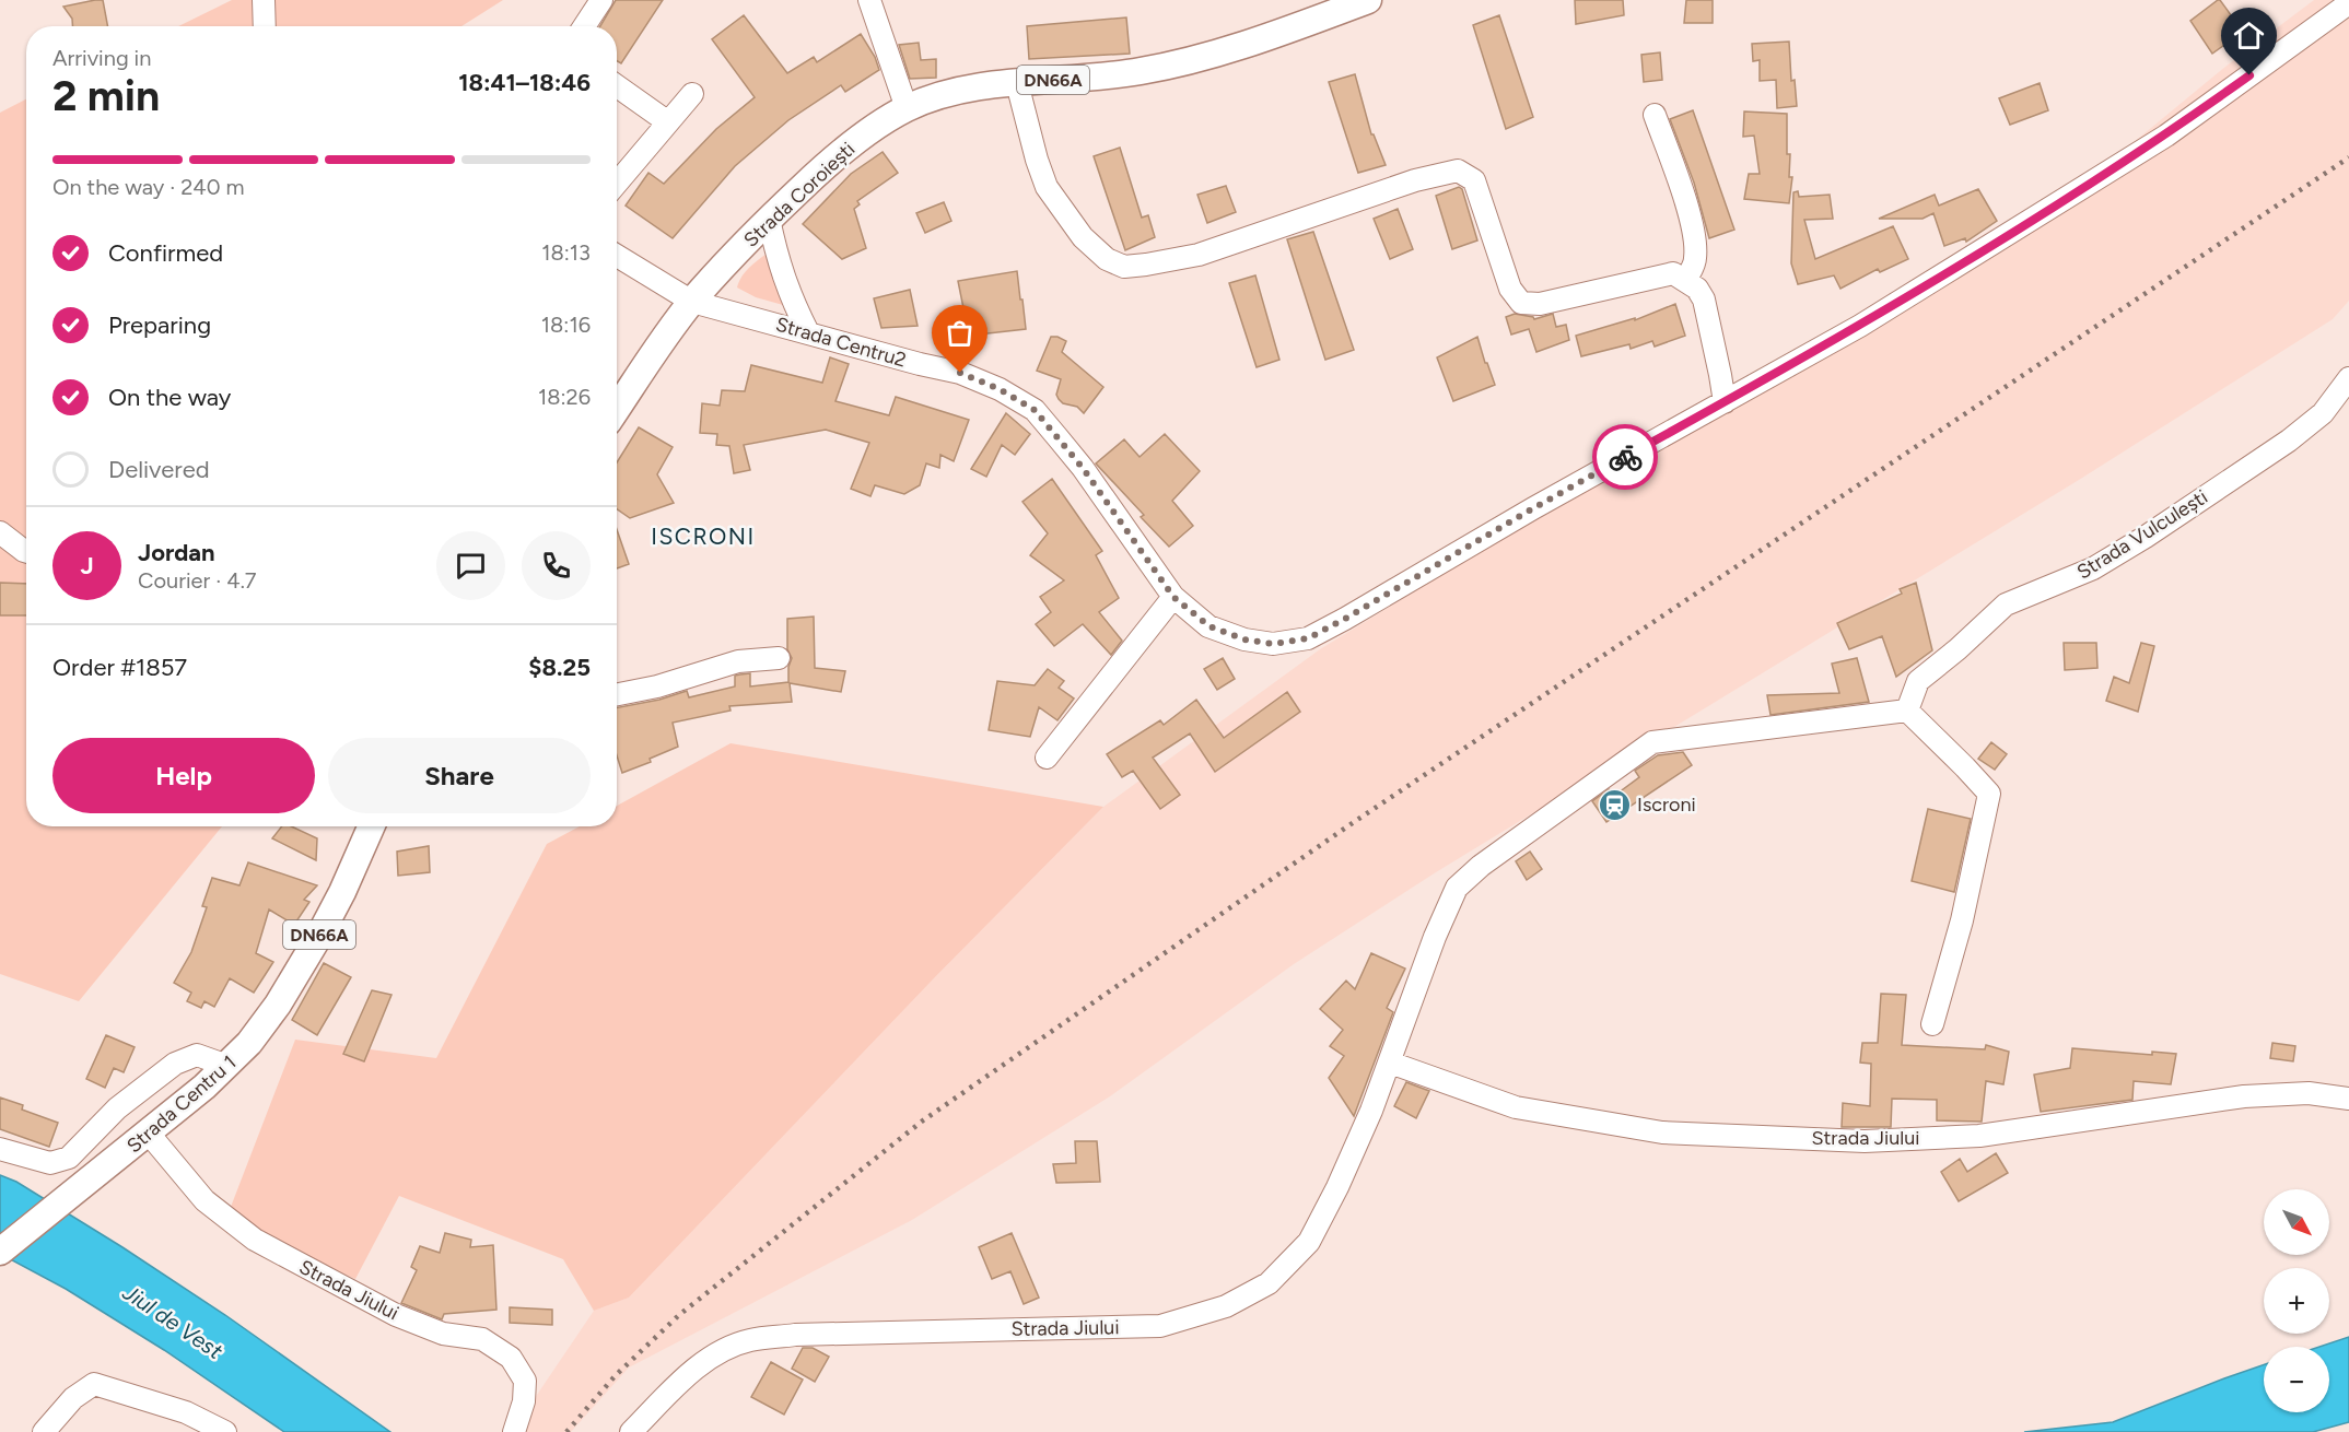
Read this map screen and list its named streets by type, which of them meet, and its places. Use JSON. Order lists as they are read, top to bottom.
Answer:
{
  "streets": {
    "main road": ["DN66A", "Strada Coroiești", "Strada Centru 1"],
    "street": ["Strada Centru2", "Strada Vulculești", "Strada Jiului"]
  },
  "crossings": [
    ["Strada Coroiești", "Strada Centru2"],
    ["Strada Vulculești", "Strada Jiului"],
    ["Strada Centru 1", "Strada Jiului"]
  ],
  "districts": ["ISCRONI"],
  "water": ["Jiul de Vest"],
  "places": {
    "station": ["Iscroni"]
  },
  "north": "bottom right",
  "page": {
    "heading": ["2 min", "Arriving in", "18:41–18:46"],
    "panel": [
      "Jordan",
      "Courier · 4.7",
      "Order #1857",
      "$8.25"
    ],
    "bar": "On the way · 240 m",
    "list": [
      ["Confirmed", "18:13"],
      ["Preparing", "18:16"],
      ["On the way", "18:26"],
      "Delivered"
    ],
    "round": "J",
    "buttons": ["Help", "Share"],
    "map_buttons": ["+", "−"]
  }
}
